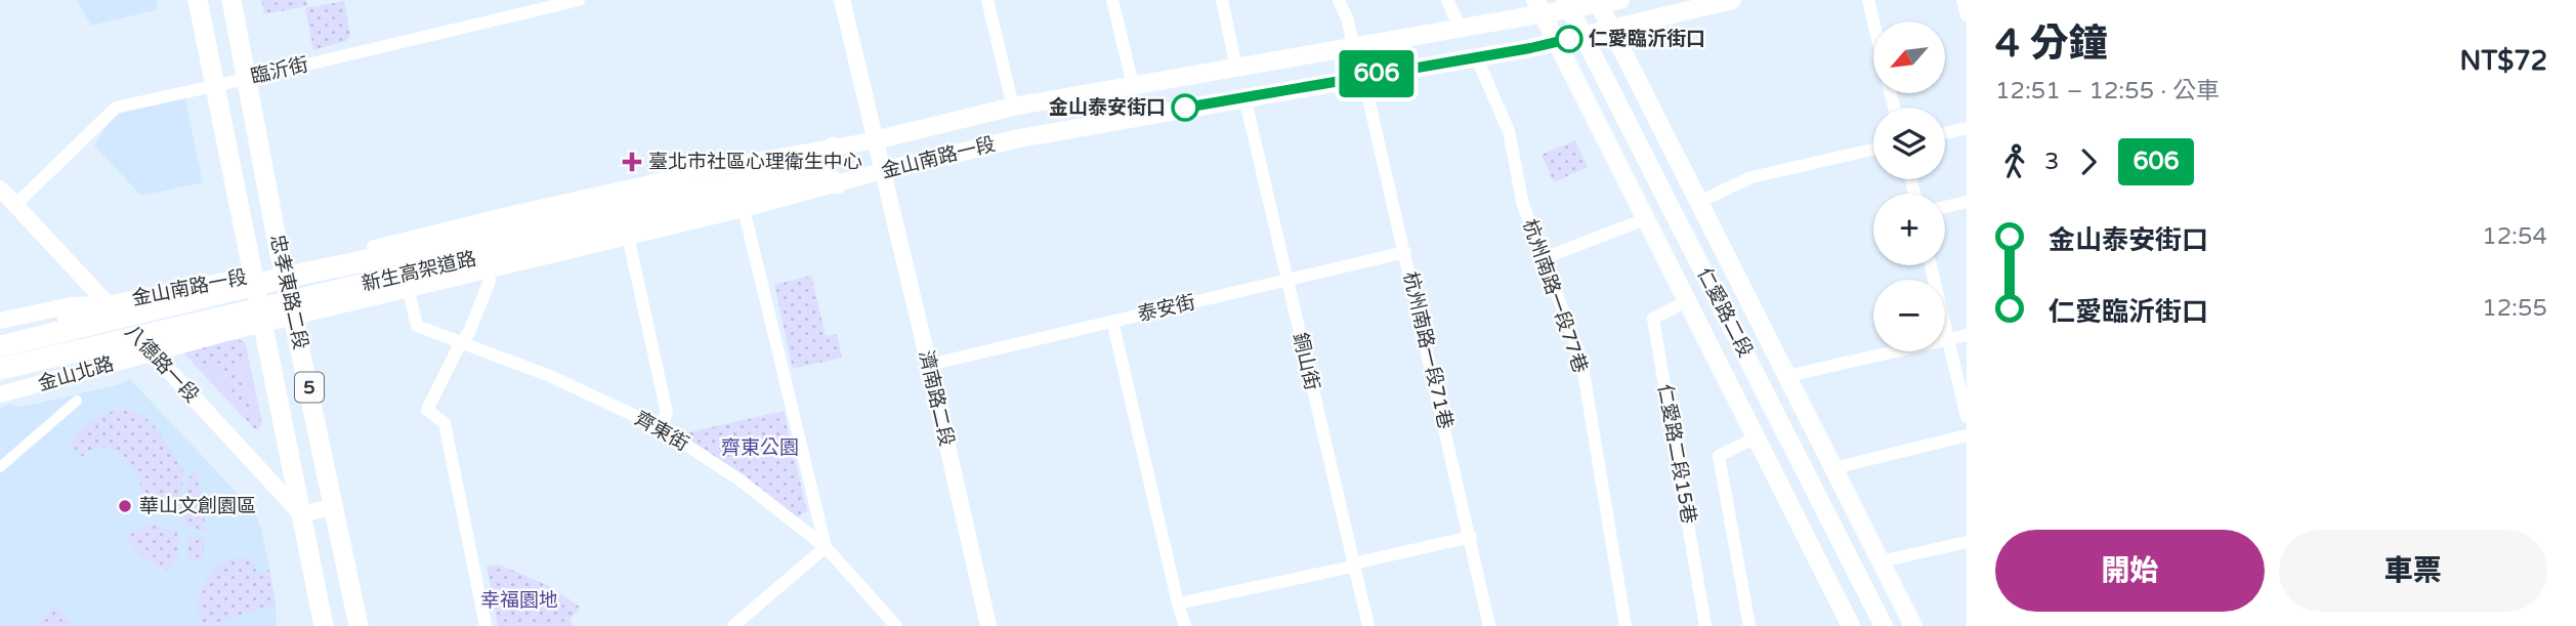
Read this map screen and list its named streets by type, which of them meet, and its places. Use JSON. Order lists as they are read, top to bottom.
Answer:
{
  "streets": {
    "highway": ["新生高架道路"],
    "main road": [
      "金山南路一段",
      "忠孝東路二段",
      "仁愛路二段",
      "5"
    ],
    "street": [
      "臨沂街",
      "杭州南路一段77巷",
      "泰安街",
      "杭州南路一段71巷",
      "銅山街",
      "八德路一段",
      "金山北路",
      "濟南路二段",
      "齊東街",
      "仁愛路二段15巷"
    ]
  },
  "crossings": [
    ["臨沂街", "忠孝東路二段"],
    ["臨沂街", "八德路一段"],
    ["金山南路一段", "新生高架道路"],
    ["金山南路一段", "忠孝東路二段"],
    ["金山南路一段", "杭州南路一段77巷"],
    ["金山南路一段", "仁愛路二段"],
    ["金山南路一段", "杭州南路一段71巷"],
    ["金山南路一段", "銅山街"],
    ["金山南路一段", "八德路一段"],
    ["金山南路一段", "濟南路二段"],
    ["忠孝東路二段", "八德路一段"],
    ["泰安街", "杭州南路一段71巷"],
    ["泰安街", "銅山街"],
    ["泰安街", "濟南路二段"],
    ["仁愛路二段", "仁愛路二段15巷"],
    ["八德路一段", "金山北路"]
  ],
  "parks": ["齊東公園", "幸福園地"],
  "places": {
    "other": ["仁愛臨沂街口", "金山泰安街口", "華山文創園區"],
    "health": ["臺北市社區心理衛生中心"]
  },
  "lines": ["bus line 606"],
  "north": "bottom left",
  "page": {
    "on_map": "606",
    "heading": ["4 分鐘", "12:51 – 12:55 · 公車", "NT$72"],
    "map_buttons": ["+", "−"],
    "legs": ["3", "606"],
    "list": [
      {
        "name": "金山泰安街口",
        "value": "12:54"
      },
      {
        "name": "仁愛臨沂街口",
        "value": "12:55"
      }
    ],
    "buttons": ["開始", "車票"]
  }
}
